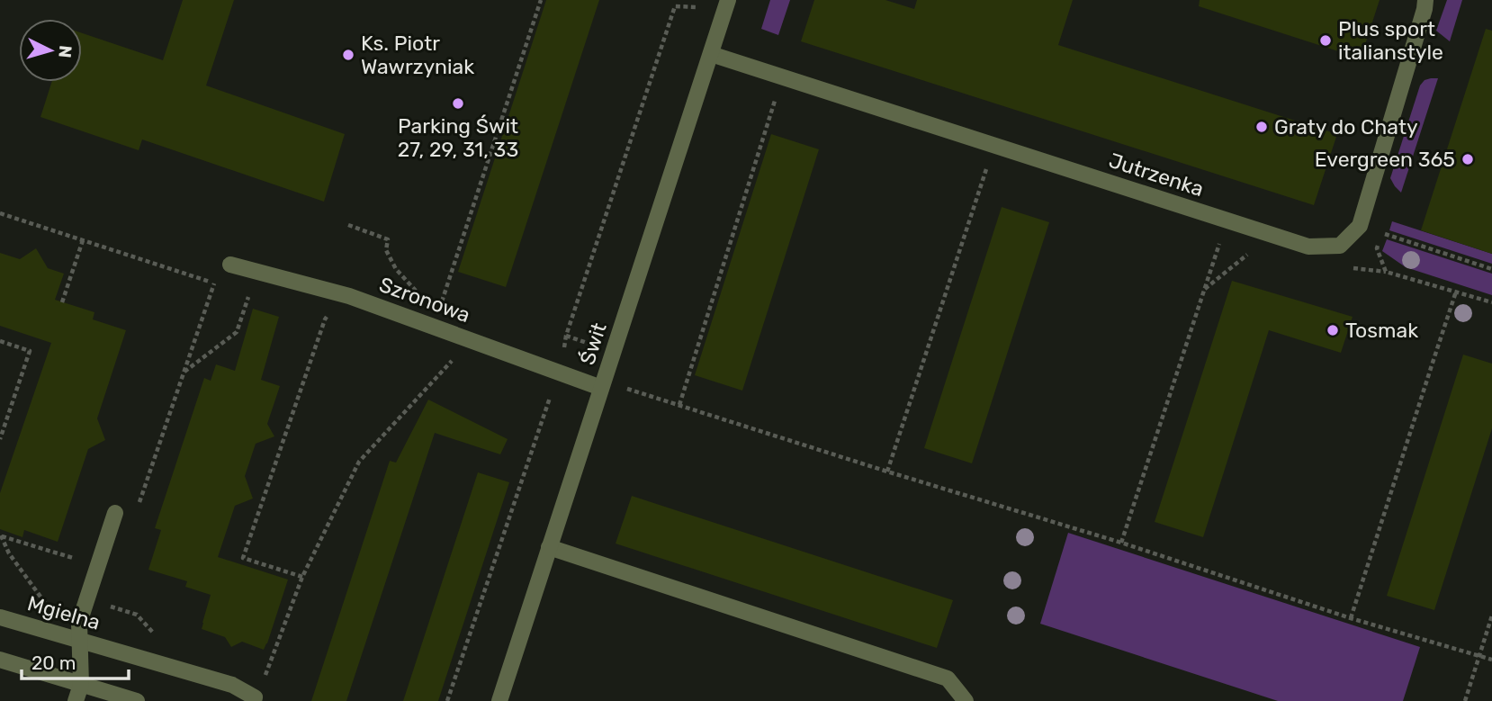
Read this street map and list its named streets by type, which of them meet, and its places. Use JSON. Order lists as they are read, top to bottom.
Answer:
{
  "streets": {
    "street": [
      "Jutrzenka",
      "Szronowa",
      "Świt",
      "Mgielna"
    ]
  },
  "crossings": [
    ["Jutrzenka", "Świt"],
    ["Szronowa", "Świt"]
  ],
  "places": [
    "Plus sport italianstyle",
    "Ks. Piotr Wawrzyniak",
    "Parking Świt 27, 29, 31, 33",
    "Graty do Chaty",
    "Evergreen 365",
    "Tosmak"
  ],
  "scale_bar": "20 m",
  "north": "right"
}
